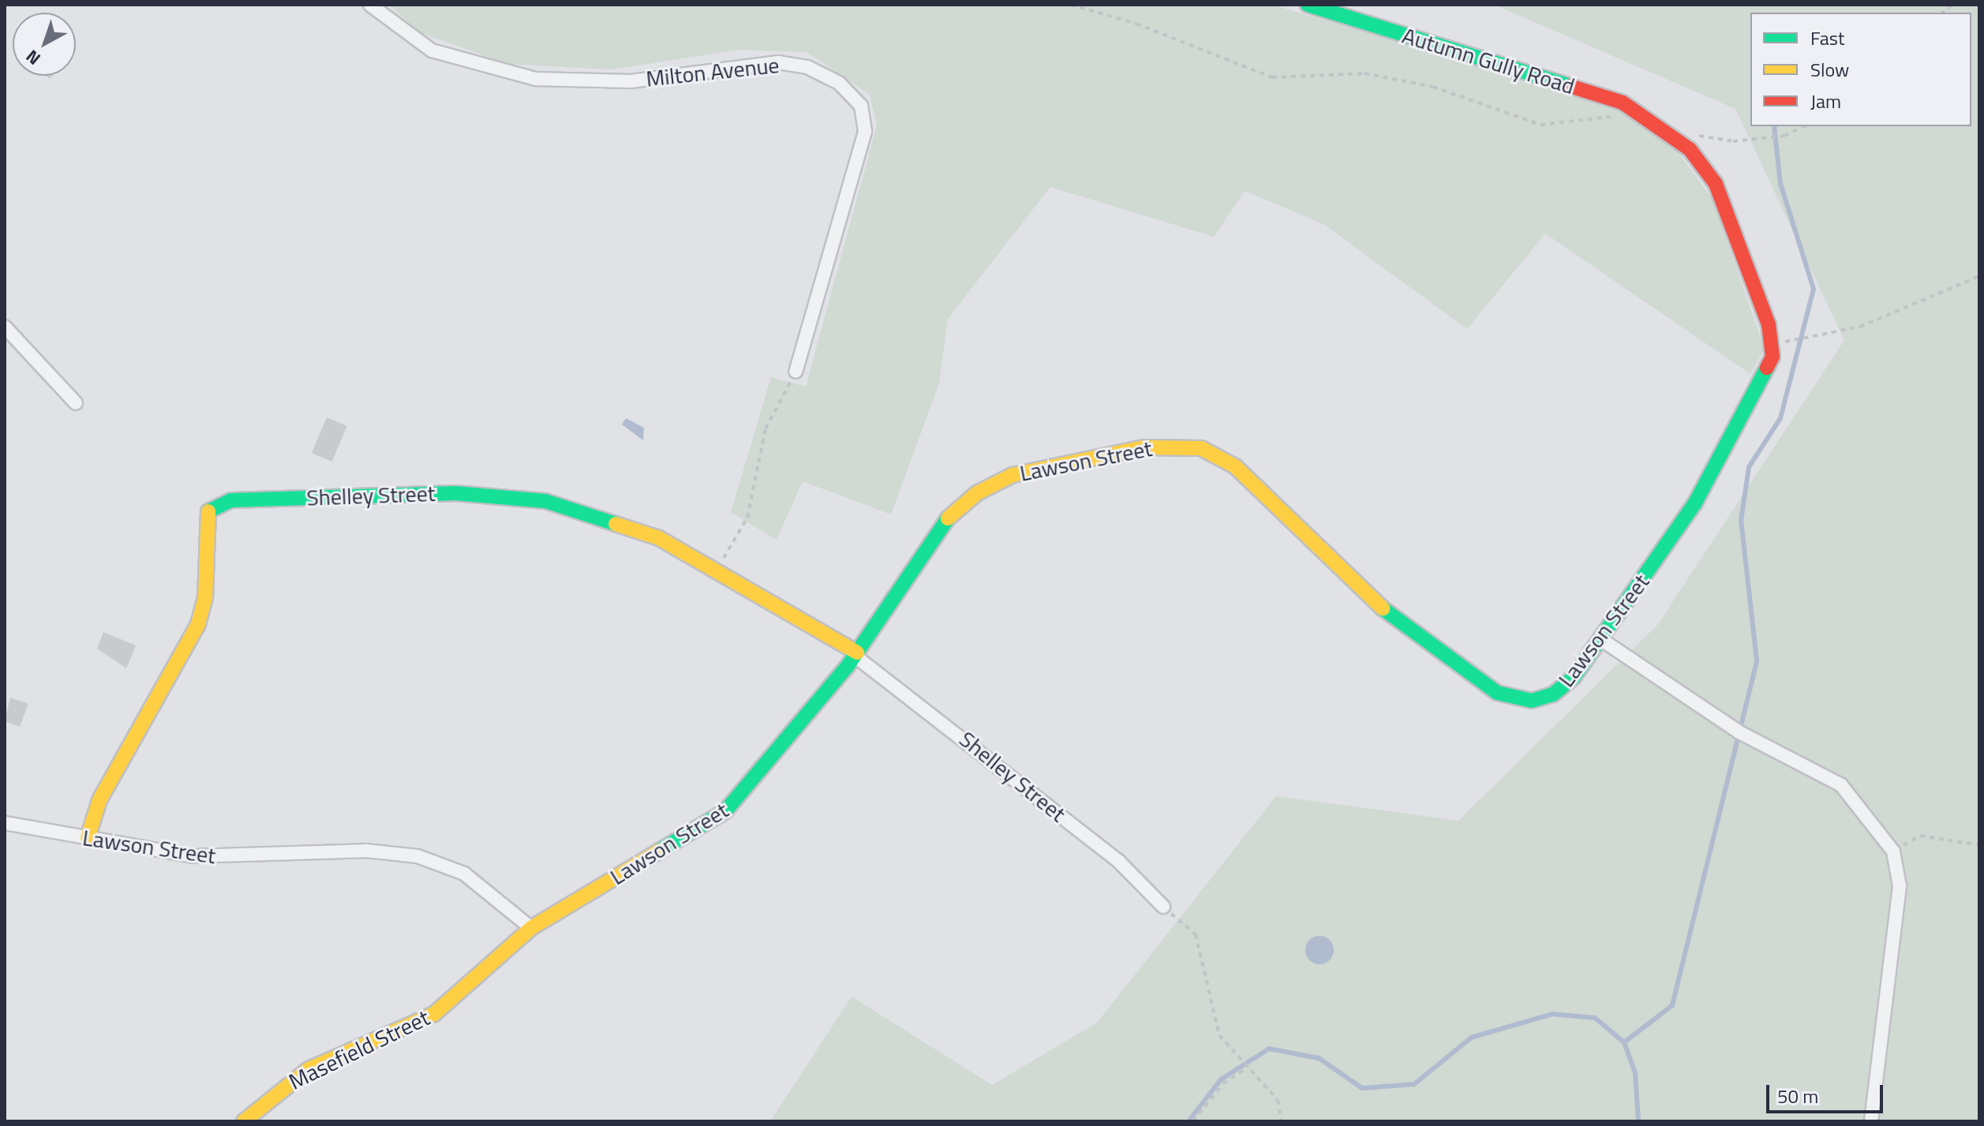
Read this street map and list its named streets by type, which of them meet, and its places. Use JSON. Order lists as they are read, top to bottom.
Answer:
{
  "streets": {
    "street": [
      "Autumn Gully Road",
      "Milton Avenue",
      "Lawson Street",
      "Shelley Street",
      "Masefield Street"
    ]
  },
  "crossings": [
    ["Lawson Street", "Shelley Street"],
    ["Lawson Street", "Masefield Street"]
  ],
  "legend": ["Fast", "Slow", "Jam"],
  "scale_bar": "50 m",
  "north": "bottom left"
}
